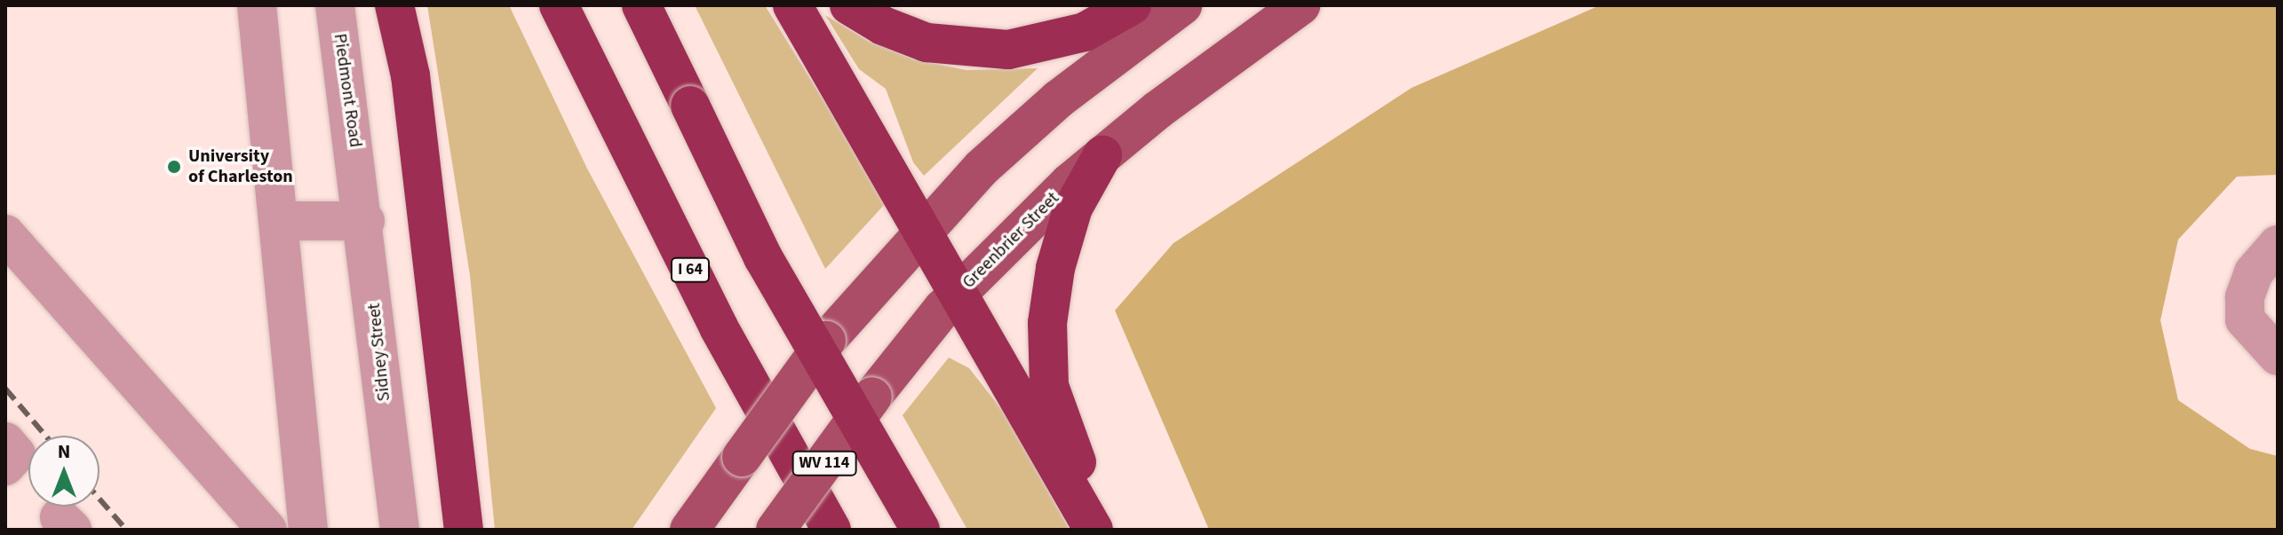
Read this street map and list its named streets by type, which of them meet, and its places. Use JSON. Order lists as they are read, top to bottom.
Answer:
{
  "streets": {
    "highway": ["I 64"],
    "main road": ["Greenbrier Street", "WV 114"],
    "street": ["Piedmont Road", "Sidney Street"]
  },
  "crossings": [
    ["Piedmont Road", "Sidney Street"]
  ],
  "places": ["University of Charleston"],
  "north": "top"
}
